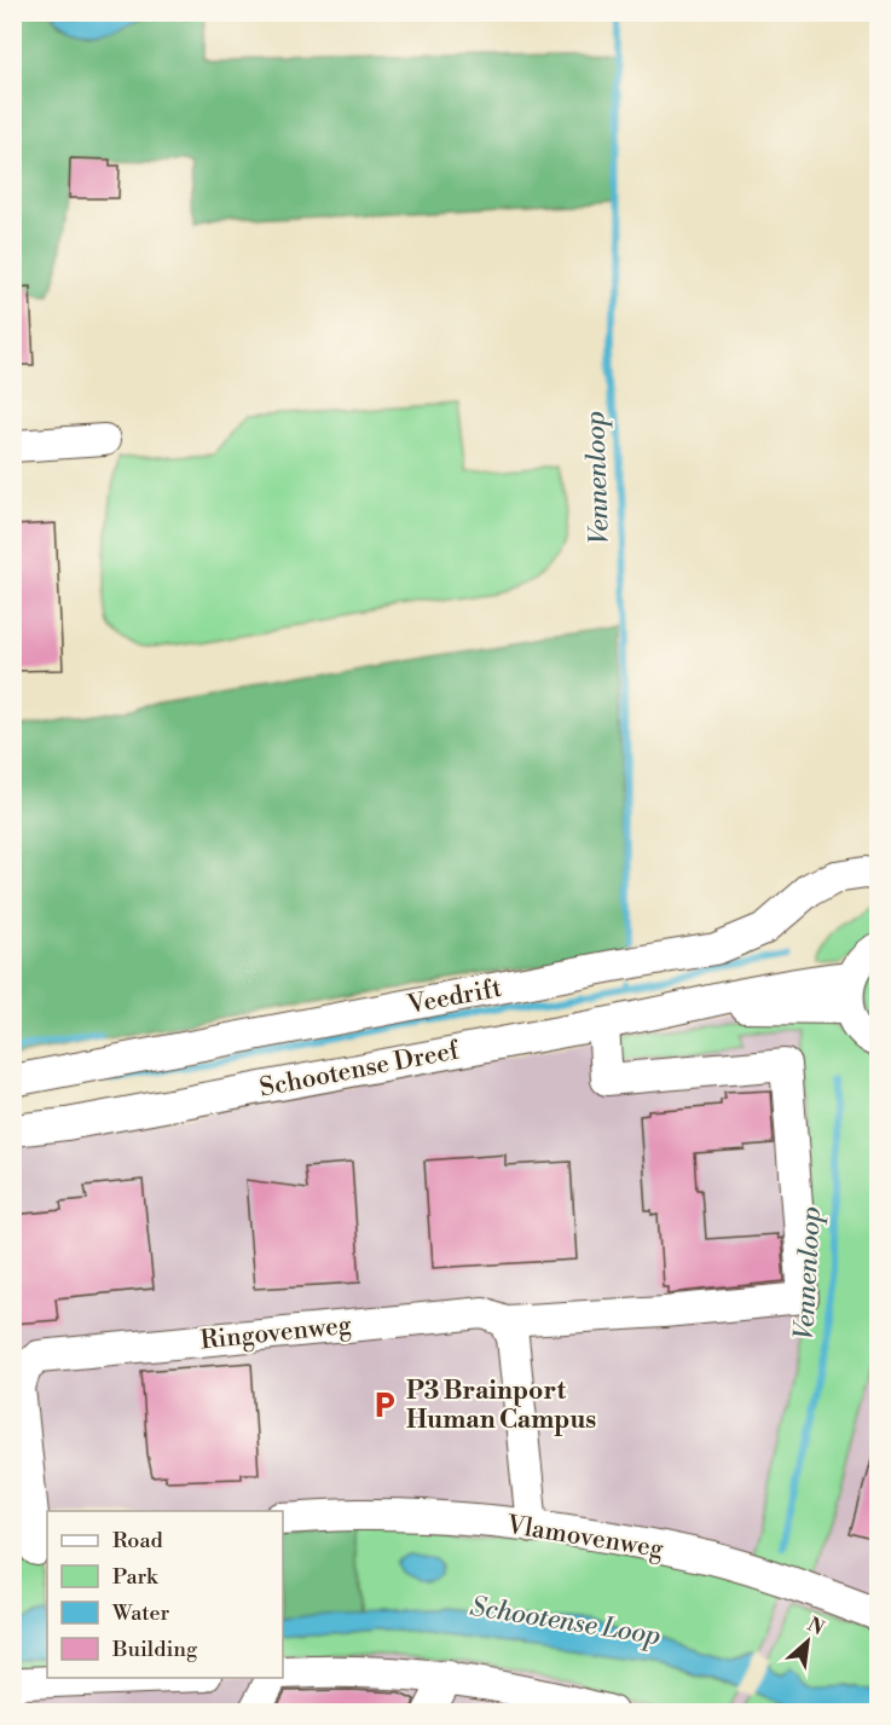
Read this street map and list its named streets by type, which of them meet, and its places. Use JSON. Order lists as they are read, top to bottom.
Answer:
{
  "streets": {
    "street": [
      "Veedrift",
      "Schootense Dreef",
      "Ringovenweg",
      "Vlamovenweg"
    ]
  },
  "crossings": [
    ["Schootense Dreef", "Ringovenweg"]
  ],
  "water": ["Vennenloop", "Schootense Loop"],
  "places": {
    "parking": ["P3 Brainport Human Campus"]
  },
  "legend": [
    "Road",
    "Park",
    "Water",
    "Building"
  ],
  "north": "top right"
}
